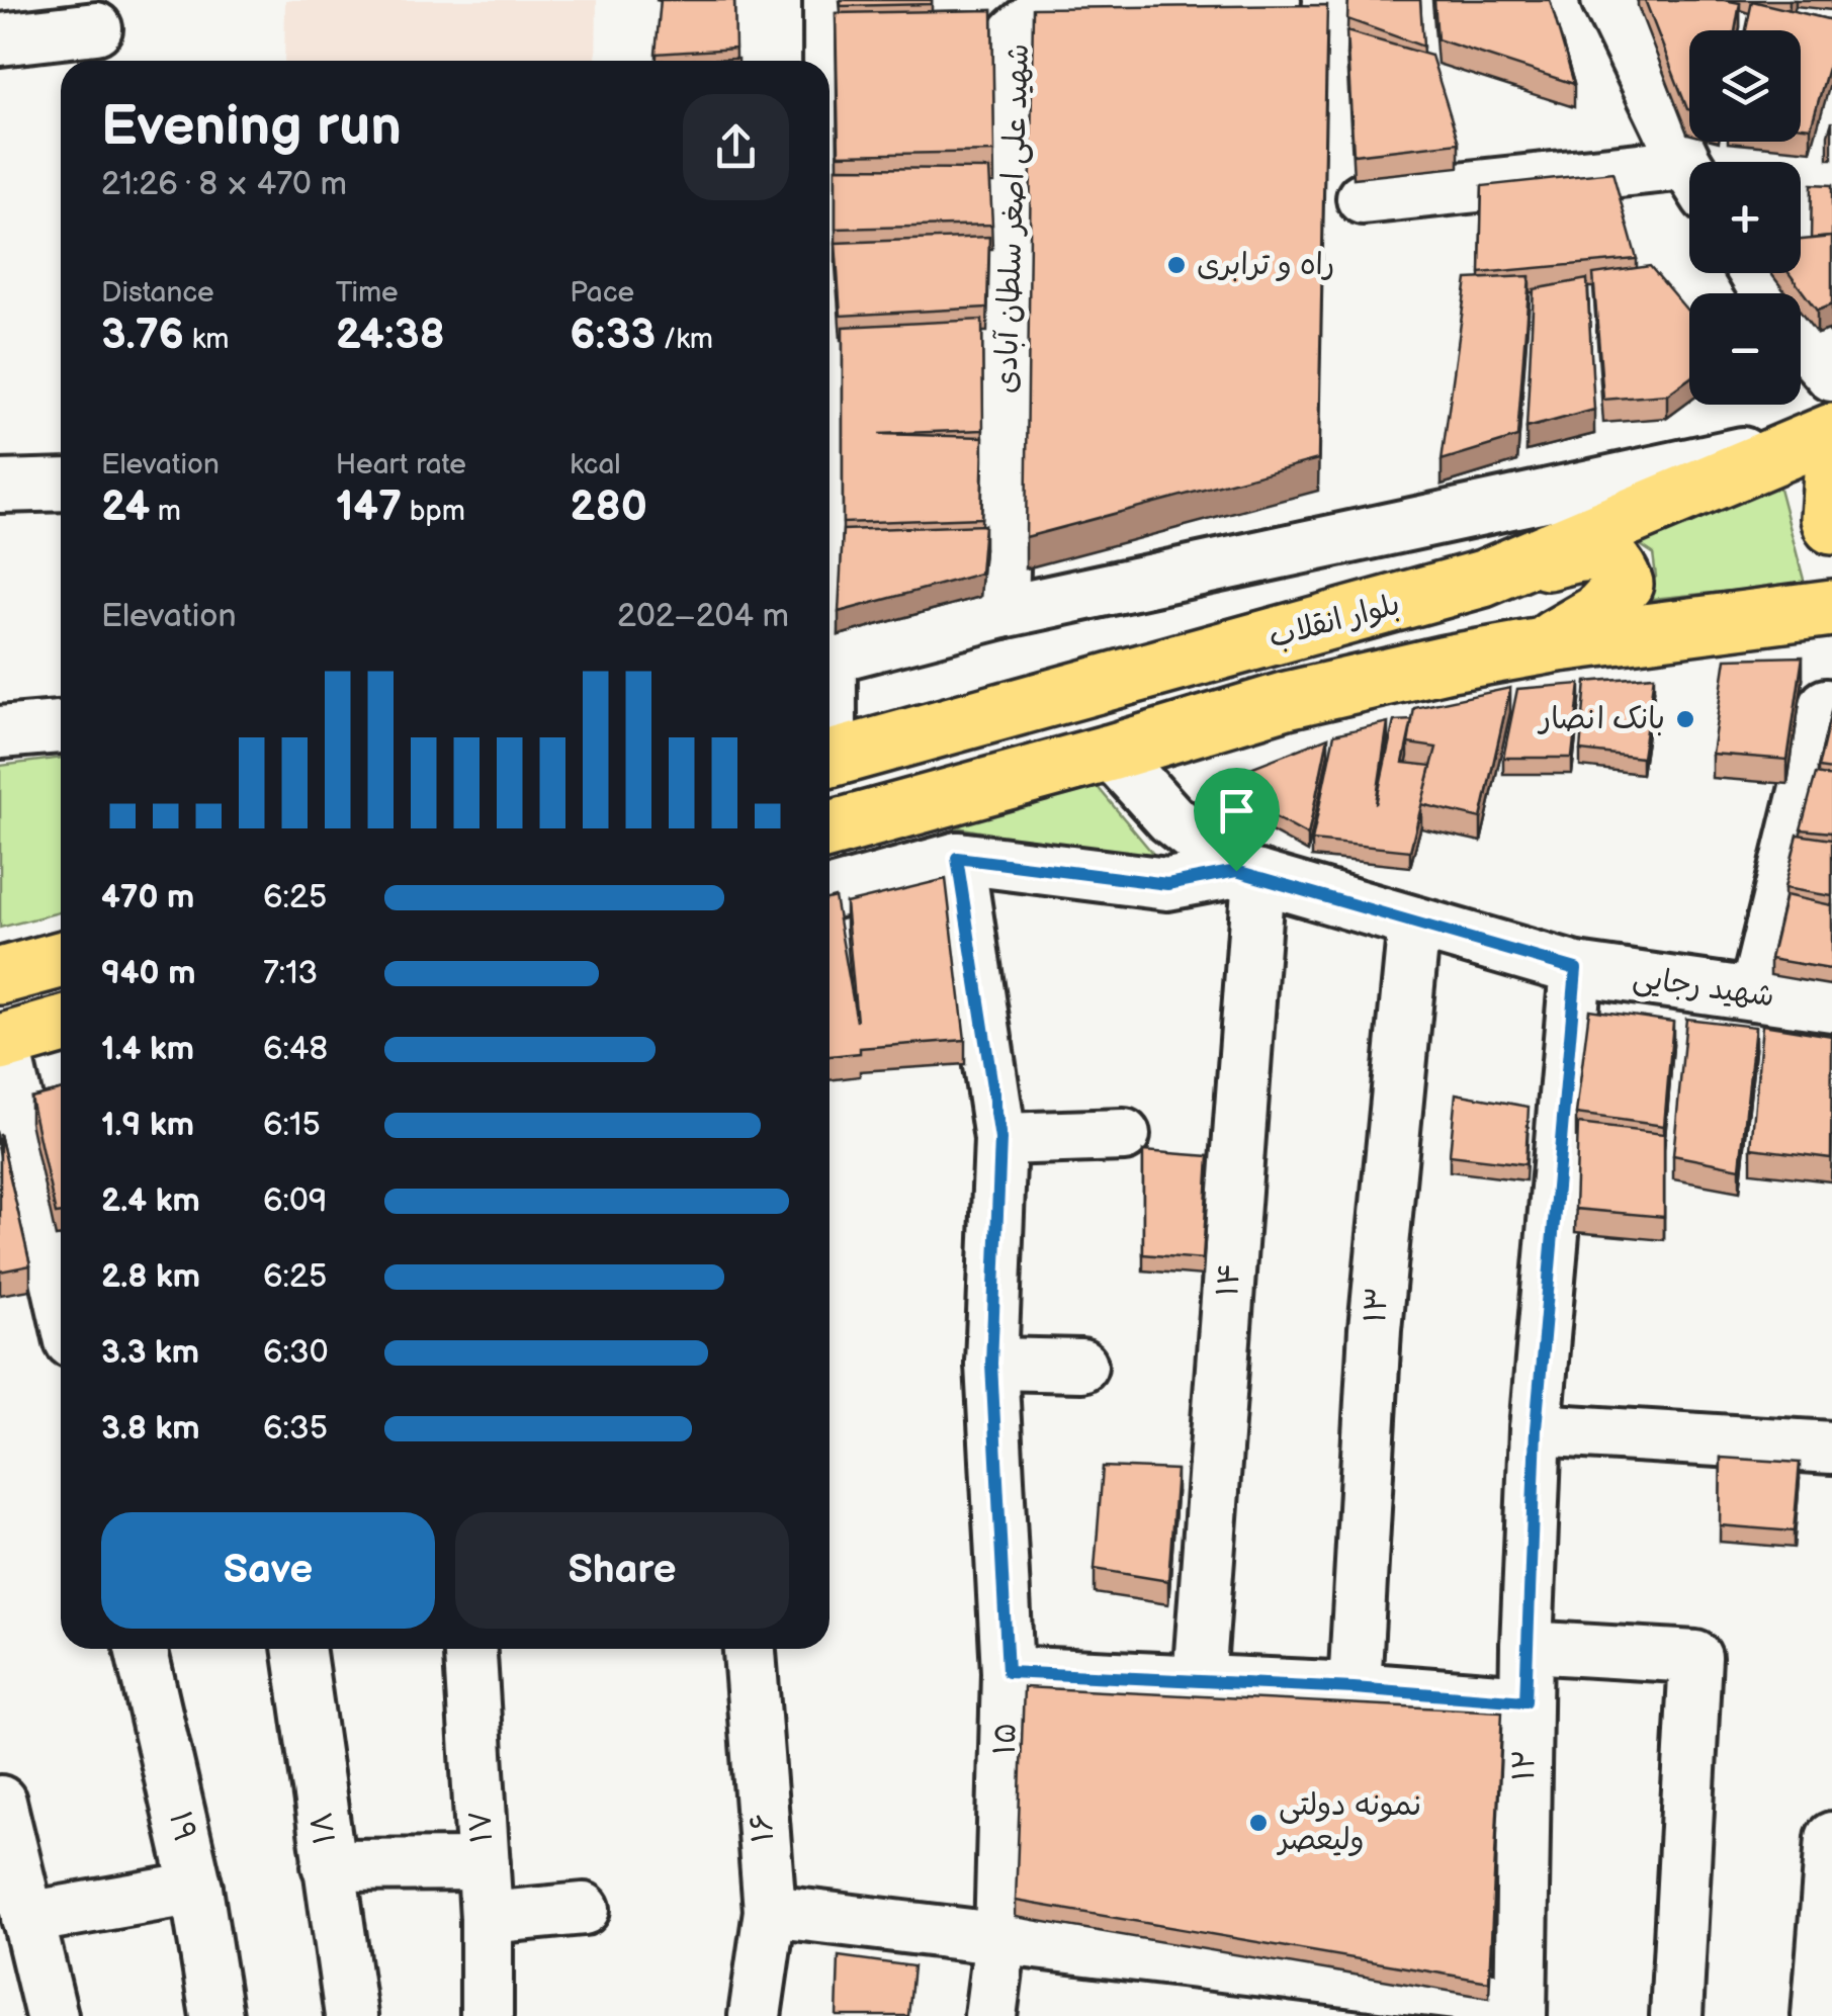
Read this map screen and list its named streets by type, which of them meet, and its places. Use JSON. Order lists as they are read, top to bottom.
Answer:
{
  "streets": {
    "main road": ["بلوار انقلاب"],
    "street": [
      "شهید علی اصغر سلطان آبادی",
      "شهید رجایی",
      "۱۴",
      "۱۳",
      "۱۵",
      "۱۲",
      "۱۹",
      "۱۷",
      "۱۸",
      "۱۶"
    ]
  },
  "crossings": [
    ["شهید رجایی", "۱۴"],
    ["شهید رجایی", "۱۳"],
    ["شهید رجایی", "۱۲"]
  ],
  "places": ["راه و ترابری", "بانک انصار", "نمونه دولتی ولیعصر"],
  "page": {
    "map_buttons": ["+", "−"],
    "heading": ["Evening run", "21:26 · 8 × 470 m"],
    "stats": [
      ["Distance", "3.76 km"],
      ["Time", "24:38"],
      ["Pace", "6:33 /km"],
      ["Elevation", "24 m"],
      ["Heart rate", "147 bpm"],
      ["kcal", "280"]
    ],
    "chart": ["Elevation", "202–204 m"],
    "list": [
      {
        "name": "470 m",
        "note": "6:25"
      },
      {
        "name": "940 m",
        "note": "7:13"
      },
      {
        "name": "1.4 km",
        "note": "6:48"
      },
      {
        "name": "1.9 km",
        "note": "6:15"
      },
      {
        "name": "2.4 km",
        "note": "6:09"
      },
      {
        "name": "2.8 km",
        "note": "6:25"
      },
      {
        "name": "3.3 km",
        "note": "6:30"
      },
      {
        "name": "3.8 km",
        "note": "6:35"
      }
    ],
    "buttons": ["Save", "Share"]
  }
}
